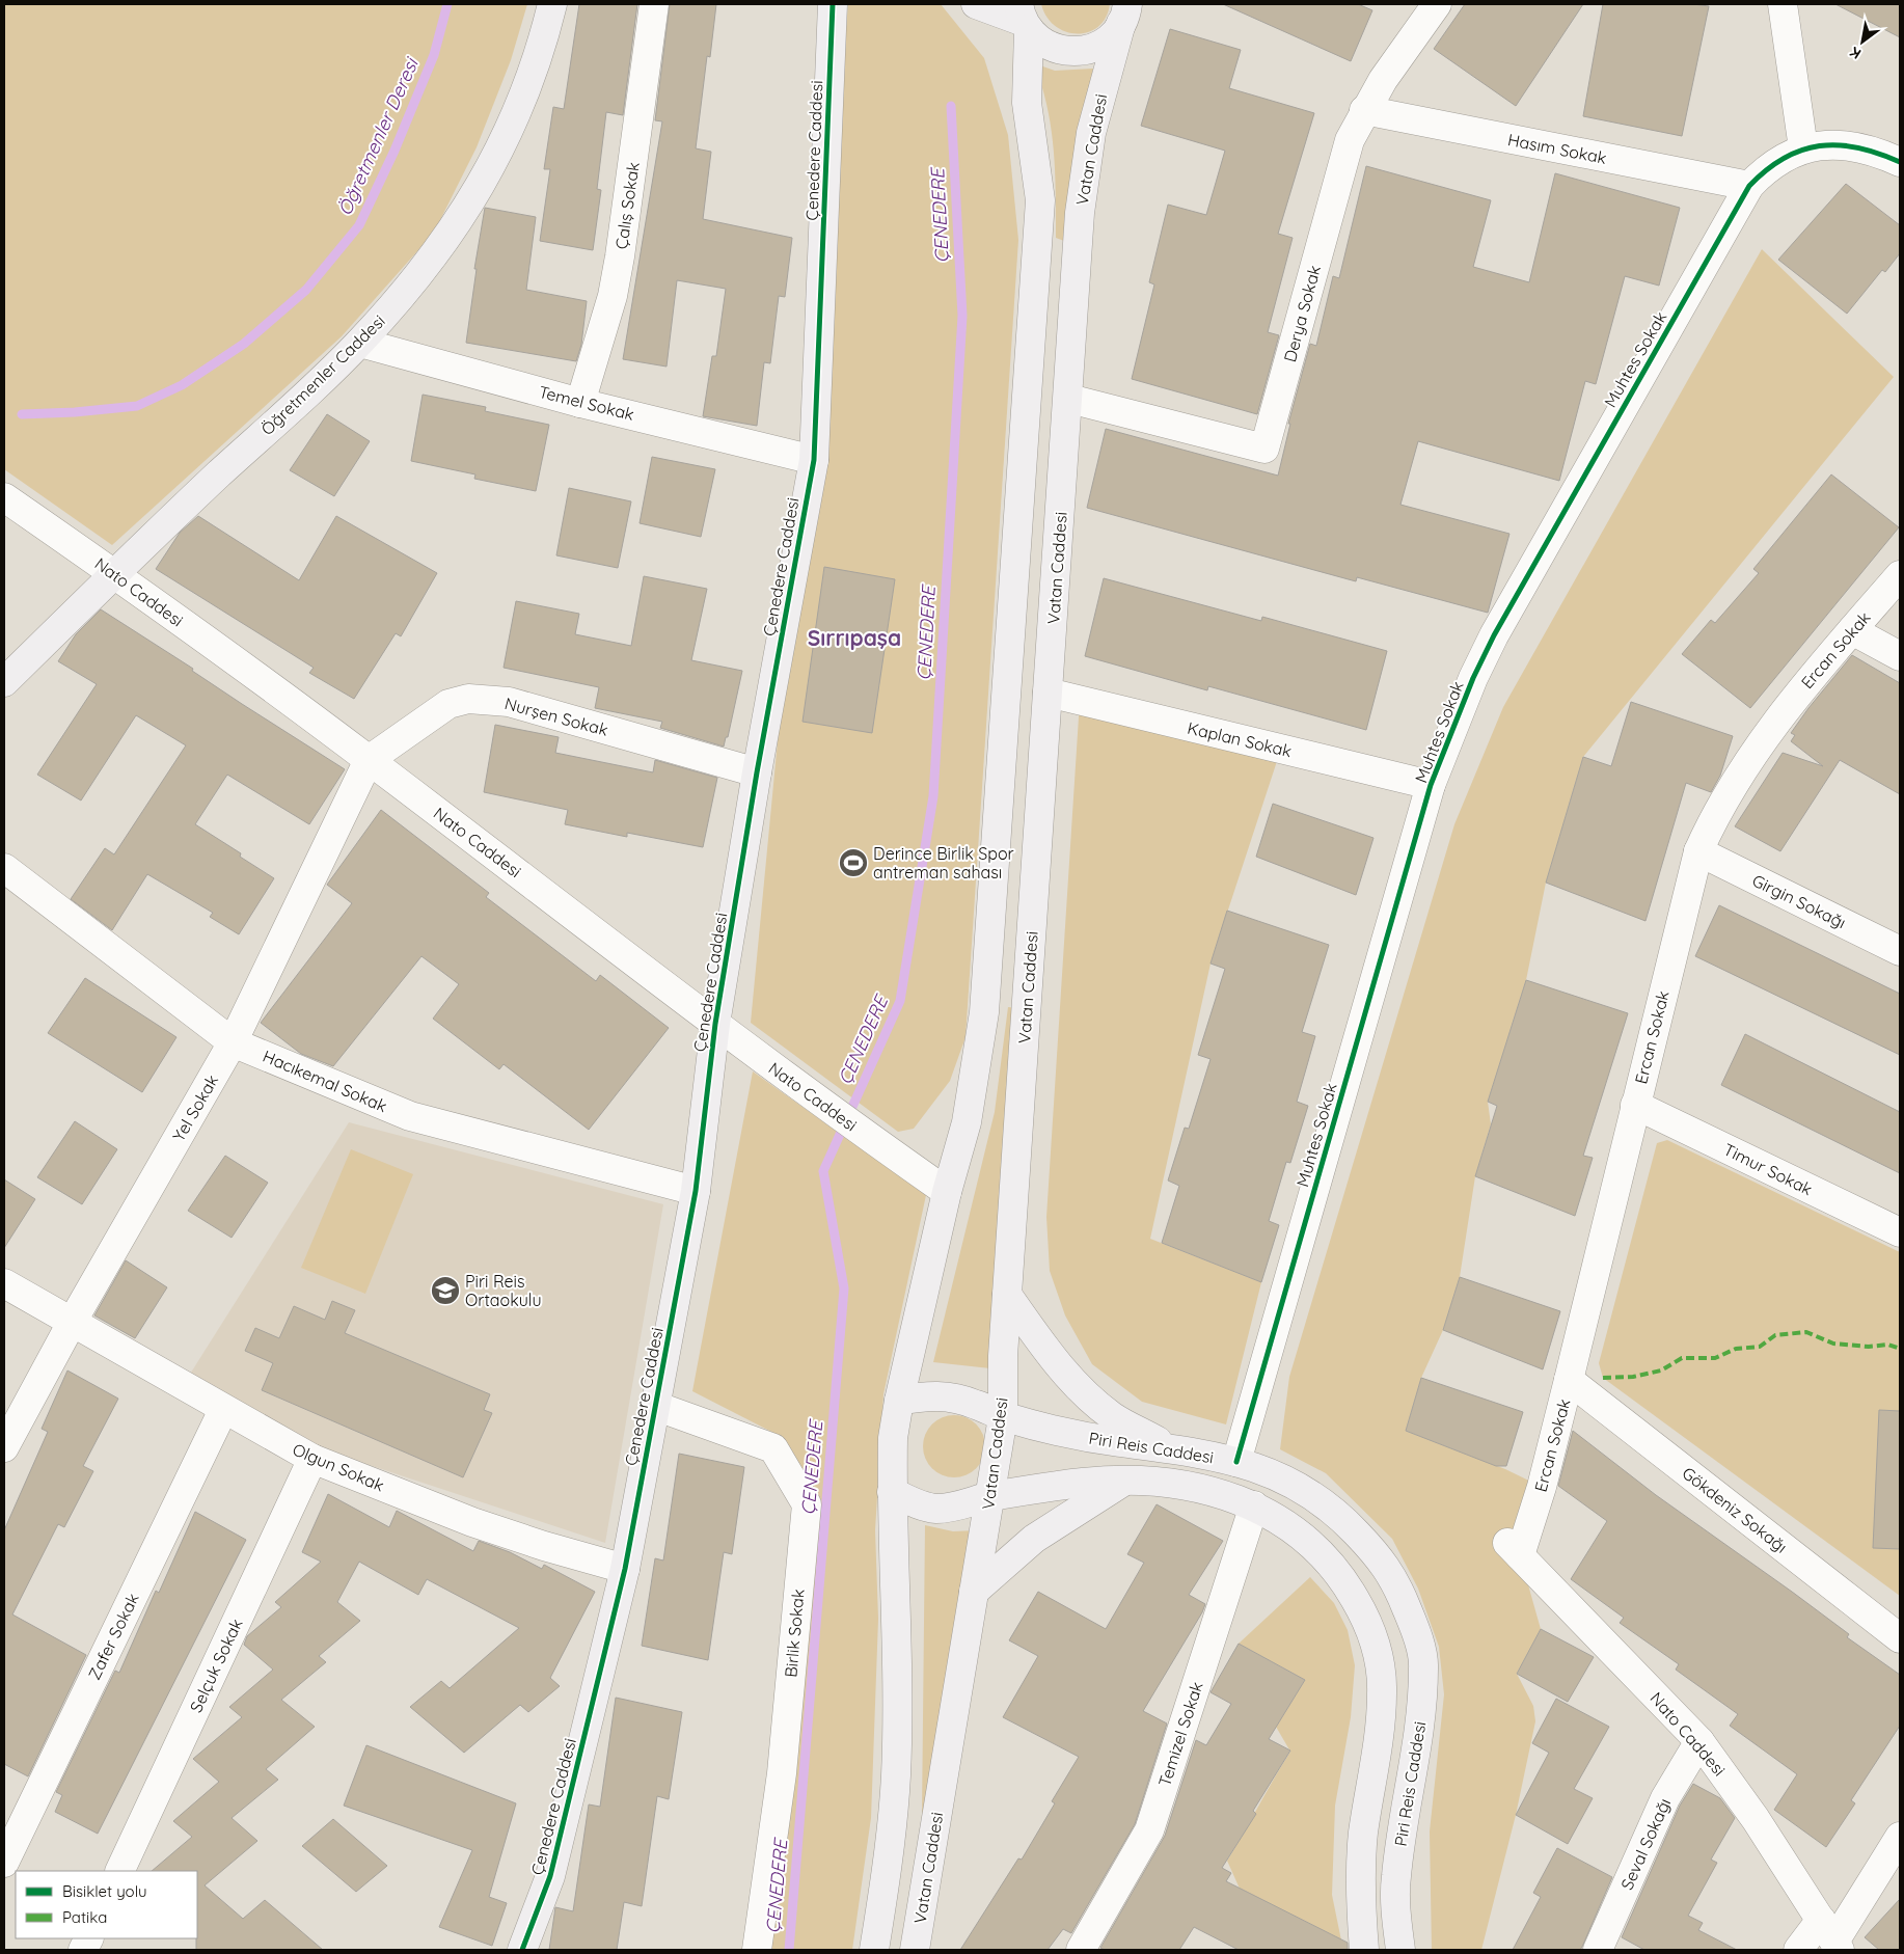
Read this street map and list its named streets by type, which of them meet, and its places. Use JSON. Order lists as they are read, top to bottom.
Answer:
{
  "streets": {
    "main road": [
      "Vatan Caddesi",
      "Çenedere Caddesi",
      "Öğretmenler Caddesi",
      "Piri Reis Caddesi"
    ],
    "street": [
      "Hasım Sokak",
      "Çalış Sokak",
      "Derya Sokak",
      "Muhtes Sokak",
      "Temel Sokak",
      "Nato Caddesi",
      "Ercan Sokak",
      "Nurşen Sokak",
      "Kaplan Sokak",
      "Girgin Sokağı",
      "Hacıkemal Sokak",
      "Yel Sokak",
      "Timur Sokak",
      "Olgun Sokak",
      "Gökdeniz Sokağı",
      "Birlik Sokak",
      "Zafer Sokak",
      "Selçuk Sokak",
      "Temizel Sokak",
      "Seval Sokağı"
    ]
  },
  "crossings": [
    ["Hasım Sokak", "Derya Sokak"],
    ["Hasım Sokak", "Muhtes Sokak"],
    ["Vatan Caddesi", "Derya Sokak"],
    ["Vatan Caddesi", "Kaplan Sokak"],
    ["Vatan Caddesi", "Piri Reis Caddesi"],
    ["Çenedere Caddesi", "Temel Sokak"],
    ["Çenedere Caddesi", "Nato Caddesi"],
    ["Çenedere Caddesi", "Nurşen Sokak"],
    ["Çenedere Caddesi", "Hacıkemal Sokak"],
    ["Çenedere Caddesi", "Olgun Sokak"],
    ["Çenedere Caddesi", "Birlik Sokak"],
    ["Çalış Sokak", "Temel Sokak"],
    ["Muhtes Sokak", "Kaplan Sokak"],
    ["Muhtes Sokak", "Piri Reis Caddesi"],
    ["Öğretmenler Caddesi", "Temel Sokak"],
    ["Öğretmenler Caddesi", "Nato Caddesi"],
    ["Nato Caddesi", "Ercan Sokak"],
    ["Nato Caddesi", "Nurşen Sokak"],
    ["Nato Caddesi", "Yel Sokak"],
    ["Nato Caddesi", "Seval Sokağı"],
    ["Ercan Sokak", "Girgin Sokağı"],
    ["Ercan Sokak", "Timur Sokak"],
    ["Ercan Sokak", "Gökdeniz Sokağı"],
    ["Nurşen Sokak", "Yel Sokak"],
    ["Hacıkemal Sokak", "Yel Sokak"],
    ["Yel Sokak", "Olgun Sokak"],
    ["Piri Reis Caddesi", "Temizel Sokak"],
    ["Olgun Sokak", "Zafer Sokak"],
    ["Olgun Sokak", "Selçuk Sokak"]
  ],
  "districts": ["Sırrıpaşa"],
  "water": ["Öğretmenler Deresi", "ÇENEDERE"],
  "places": {
    "sports": ["Derince Birlik Spor antreman sahası"],
    "school or university": ["Piri Reis Ortaokulu"]
  },
  "legend": ["Bisiklet yolu", "Patika"],
  "north": "bottom left"
}
